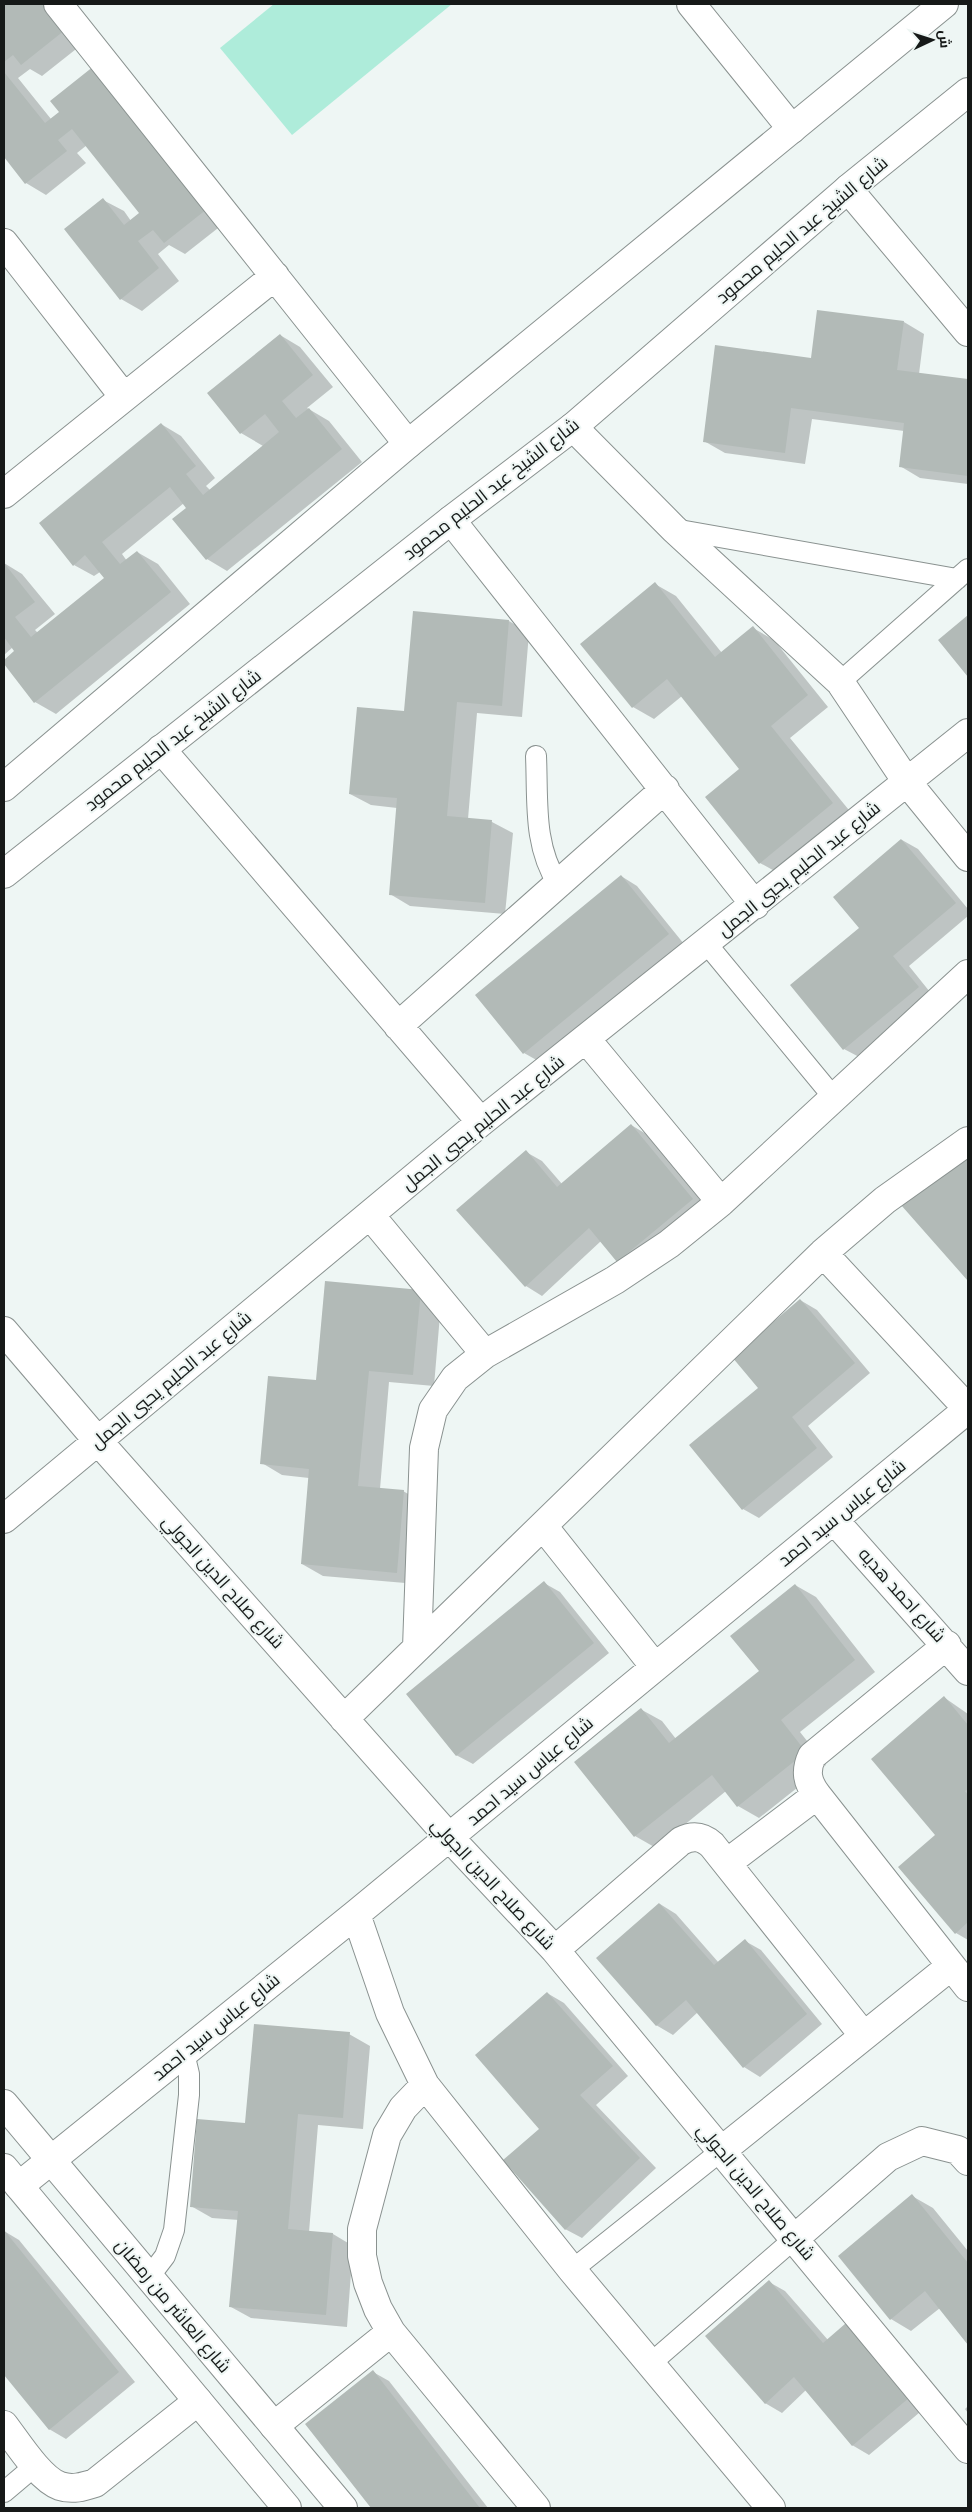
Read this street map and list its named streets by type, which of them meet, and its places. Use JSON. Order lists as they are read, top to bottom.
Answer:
{
  "streets": {
    "street": [
      "شارع الشيخ عبد الحليم محمود",
      "شارع عبد الحليم يحيي الجمل",
      "شارع عباس سيد احمد",
      "شارع صلاح الدين الجولي",
      "شارع احمد هديه",
      "شارع العاشر من رمضان"
    ]
  },
  "crossings": [
    ["شارع عبد الحليم يحيي الجمل", "شارع صلاح الدين الجولي"],
    ["شارع عباس سيد احمد", "شارع صلاح الدين الجولي"],
    ["شارع عباس سيد احمد", "شارع احمد هديه"],
    ["شارع عباس سيد احمد", "شارع العاشر من رمضان"]
  ],
  "north": "right"
}
